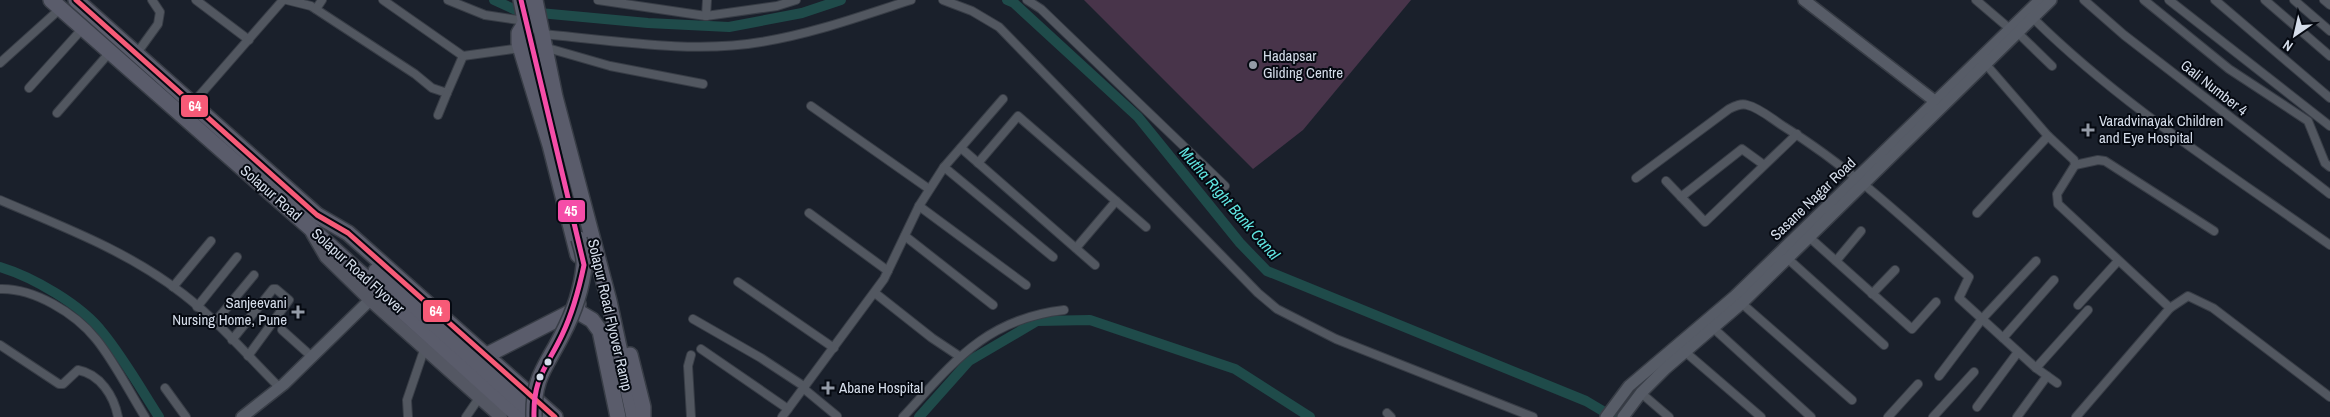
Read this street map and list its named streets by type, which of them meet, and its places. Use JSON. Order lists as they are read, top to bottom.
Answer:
{
  "streets": {
    "highway": ["Solapur Road", "Solapur Road Flyover", "Solapur Road Flyover Ramp"],
    "street": ["Gali Number 4", "Sasane Nagar Road"]
  },
  "crossings": [
    ["Solapur Road", "Solapur Road Flyover"]
  ],
  "water": ["Mutha Right Bank Canal"],
  "places": {
    "other": ["Hadapsar Gliding Centre"],
    "health": ["Varadvinayak Children and Eye Hospital", "Sanjeevani Nursing Home, Pune", "Abane Hospital"]
  },
  "lines": ["transit line 64", "transit line 45"],
  "north": "bottom left"
}
